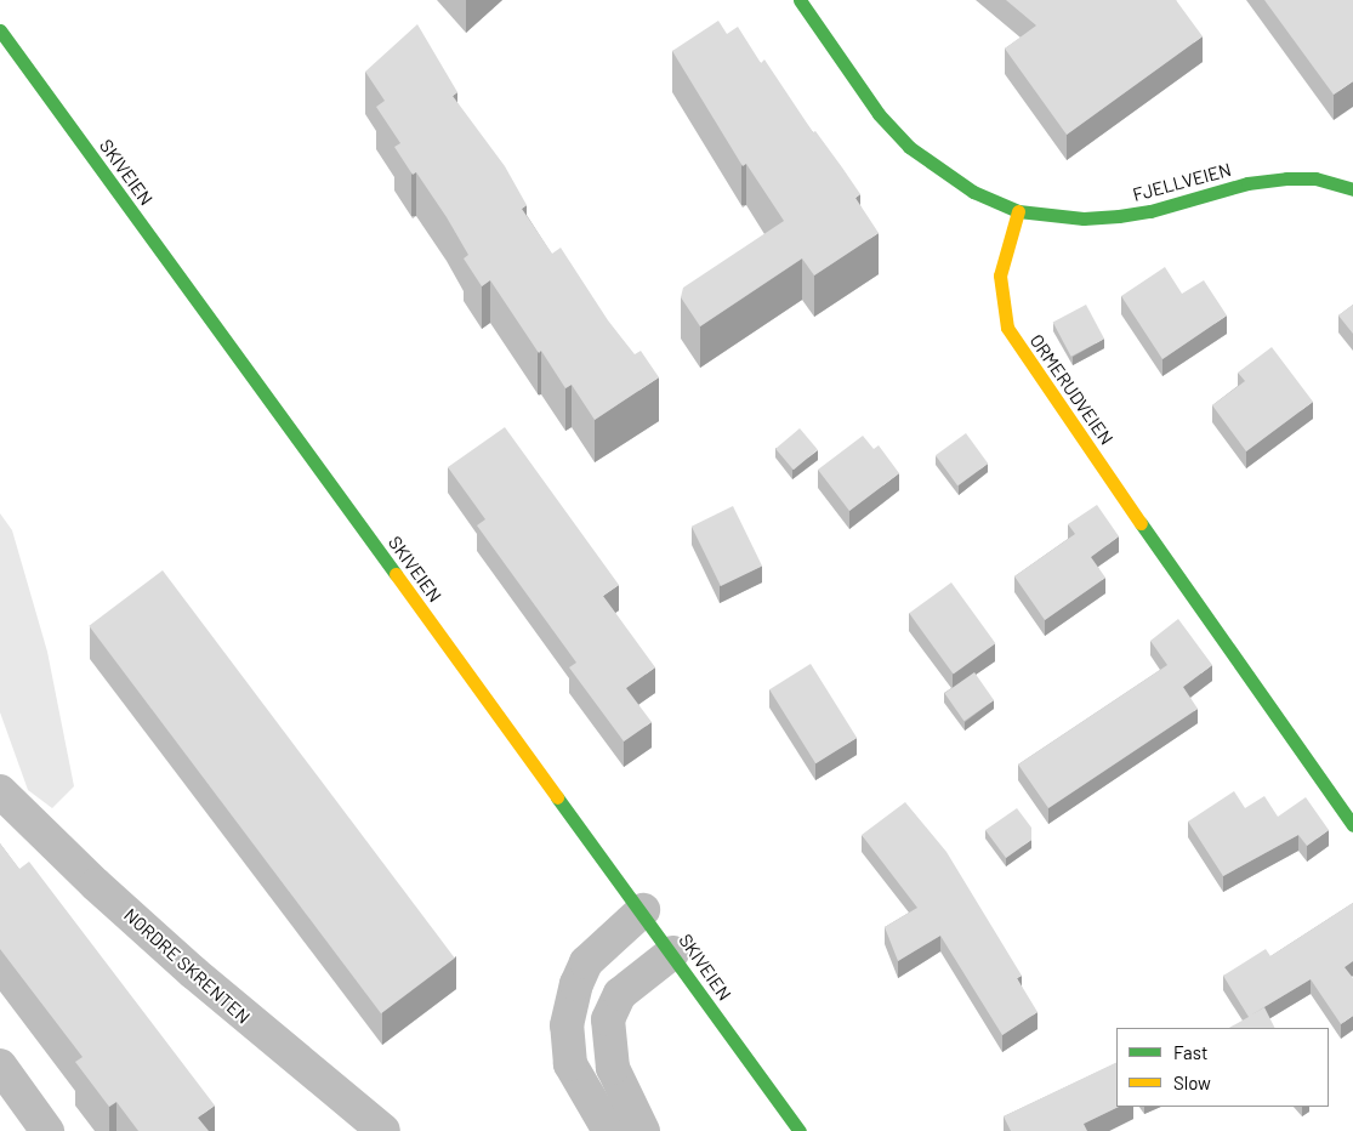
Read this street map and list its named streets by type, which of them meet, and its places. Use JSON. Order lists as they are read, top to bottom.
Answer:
{
  "streets": {
    "street": [
      "SKIVEIEN",
      "FJELLVEIEN",
      "ORMERUDVEIEN",
      "NORDRE SKRENTEN"
    ]
  },
  "crossings": [
    ["FJELLVEIEN", "ORMERUDVEIEN"]
  ],
  "legend": ["Fast", "Slow"]
}
